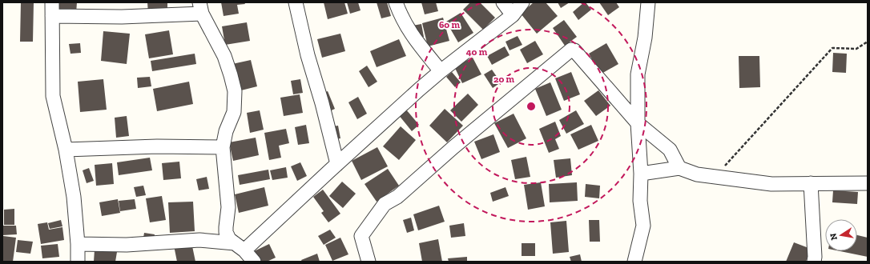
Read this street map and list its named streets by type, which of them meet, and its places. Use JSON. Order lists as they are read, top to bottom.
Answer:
{
  "north": "left",
  "rings": ["60 m", "40 m", "20 m"]
}
